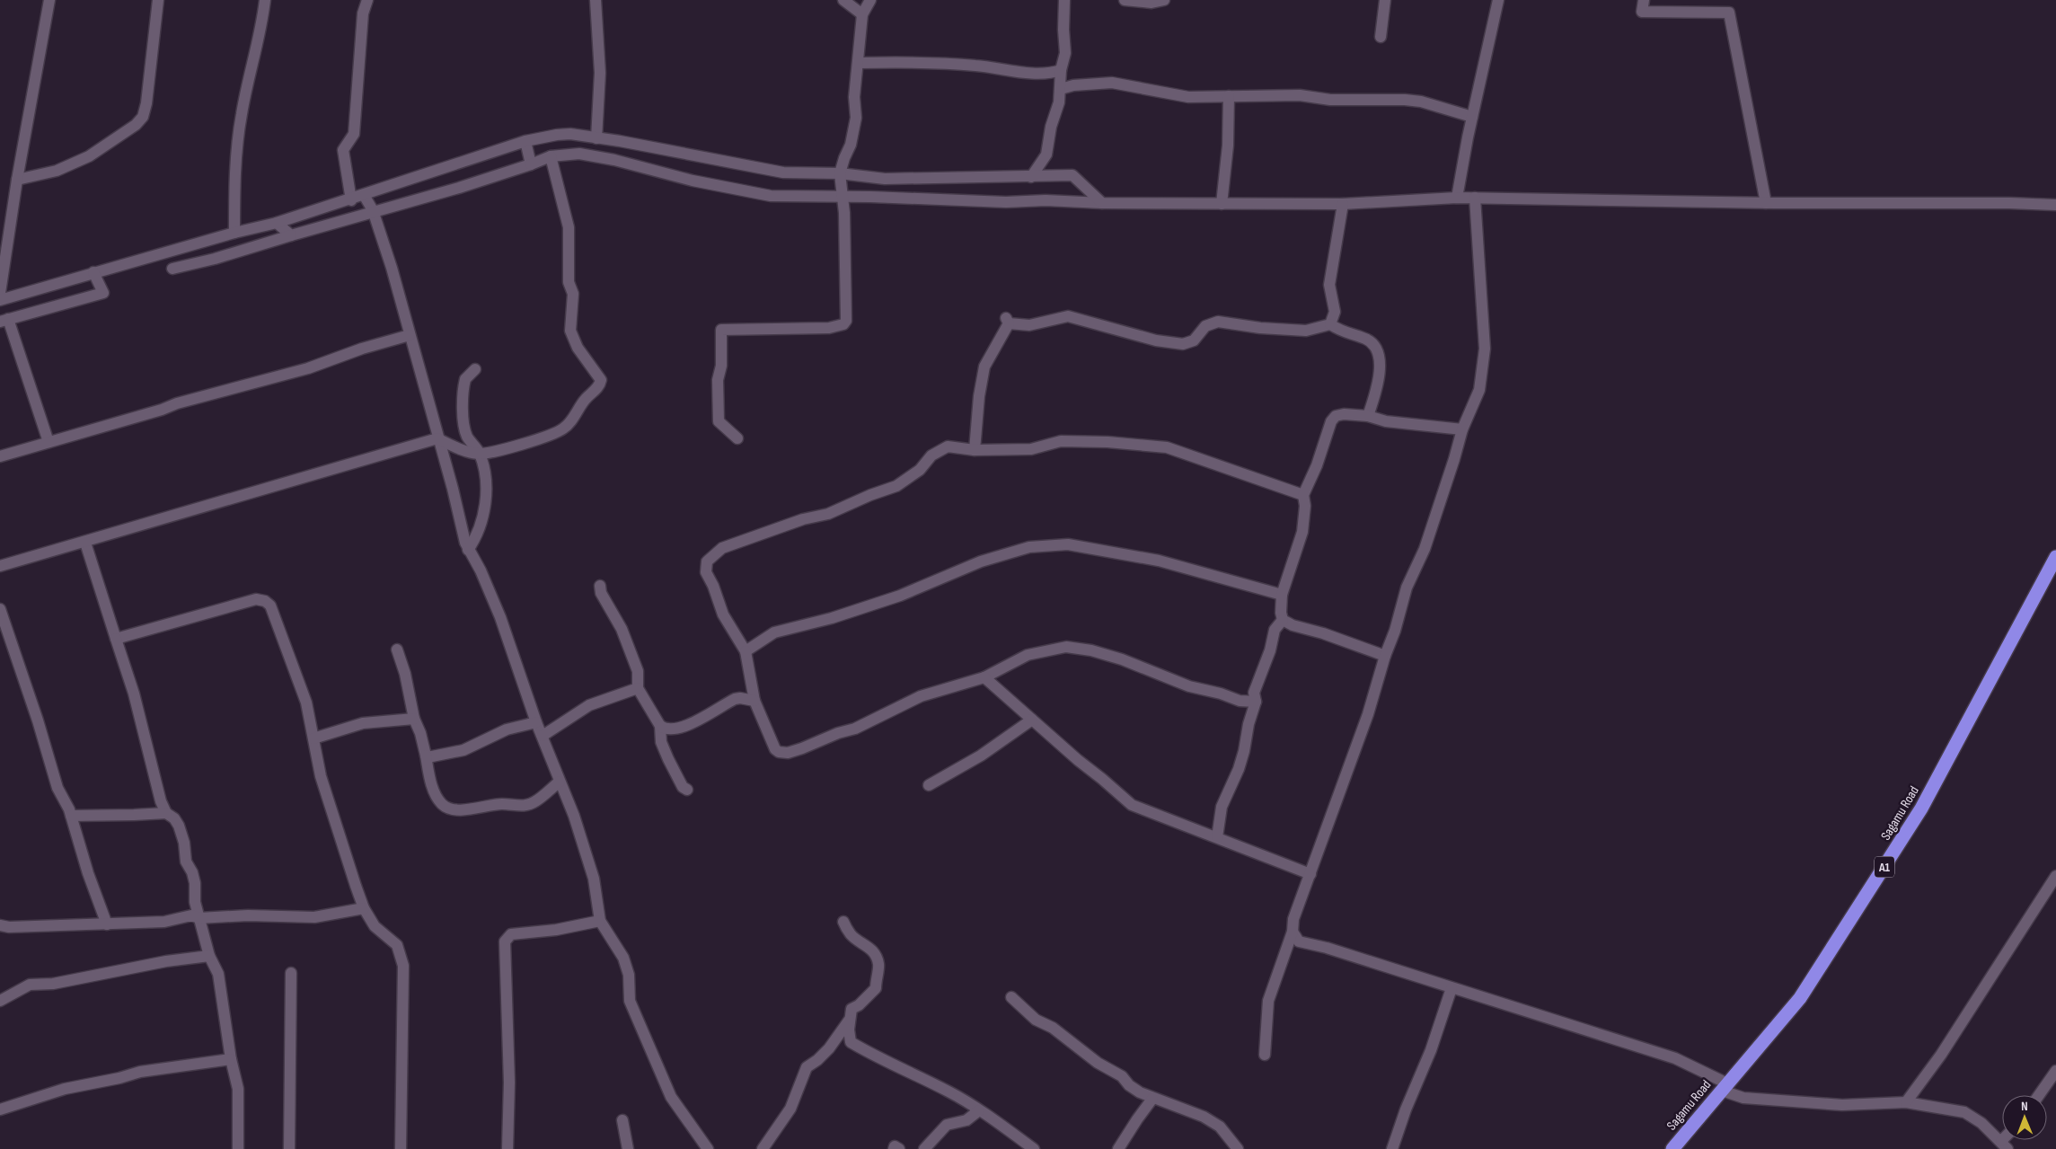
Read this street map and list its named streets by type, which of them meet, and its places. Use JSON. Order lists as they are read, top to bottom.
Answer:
{
  "streets": {
    "highway": ["Sagamu Road", "A1"]
  },
  "north": "top"
}
